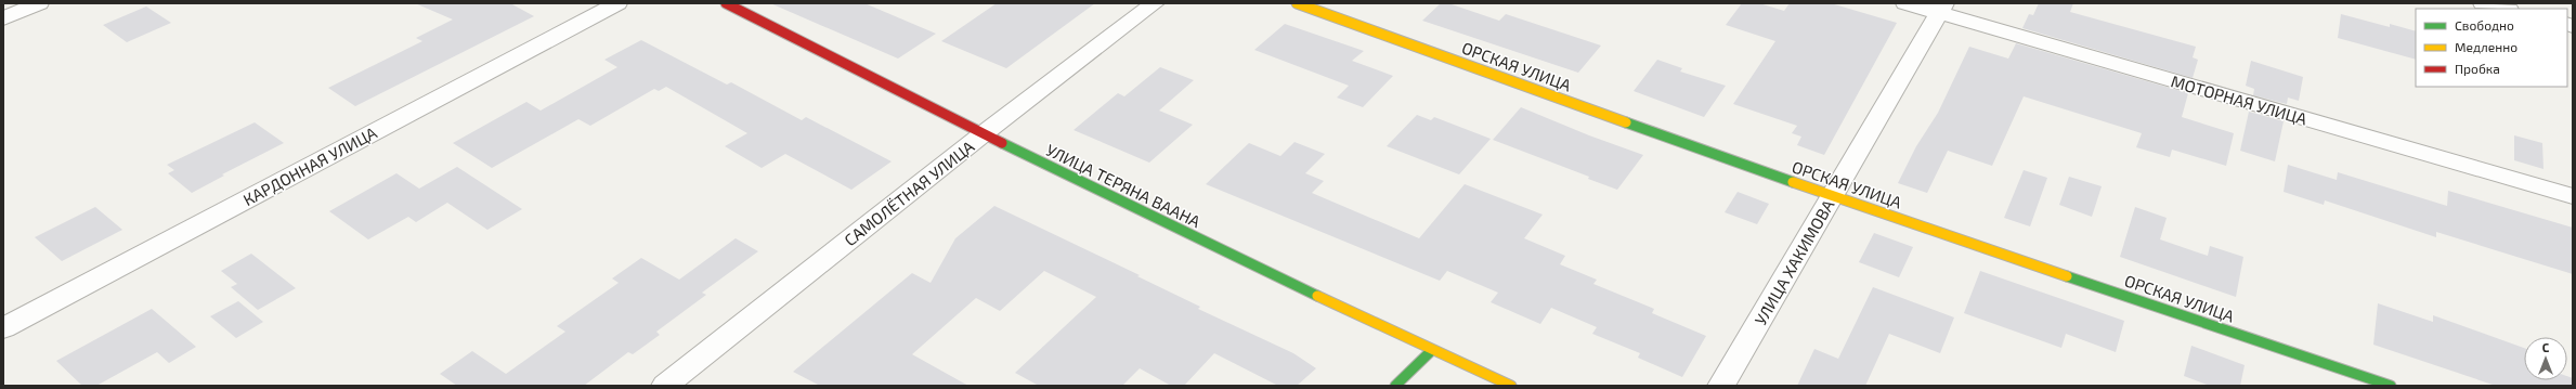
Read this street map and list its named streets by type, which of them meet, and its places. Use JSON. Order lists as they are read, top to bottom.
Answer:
{
  "streets": {
    "main road": ["ОРСКАЯ УЛИЦА", "УЛИЦА ТЕРЯНА ВААНА"],
    "street": [
      "МОТОРНАЯ УЛИЦА",
      "КАРДОННАЯ УЛИЦА",
      "САМОЛЁТНАЯ УЛИЦА",
      "УЛИЦА ХАКИМОВА"
    ]
  },
  "crossings": [
    ["ОРСКАЯ УЛИЦА", "УЛИЦА ХАКИМОВА"],
    ["МОТОРНАЯ УЛИЦА", "УЛИЦА ХАКИМОВА"],
    ["УЛИЦА ТЕРЯНА ВААНА", "САМОЛЁТНАЯ УЛИЦА"]
  ],
  "legend": ["Свободно", "Медленно", "Пробка"],
  "north": "top"
}
